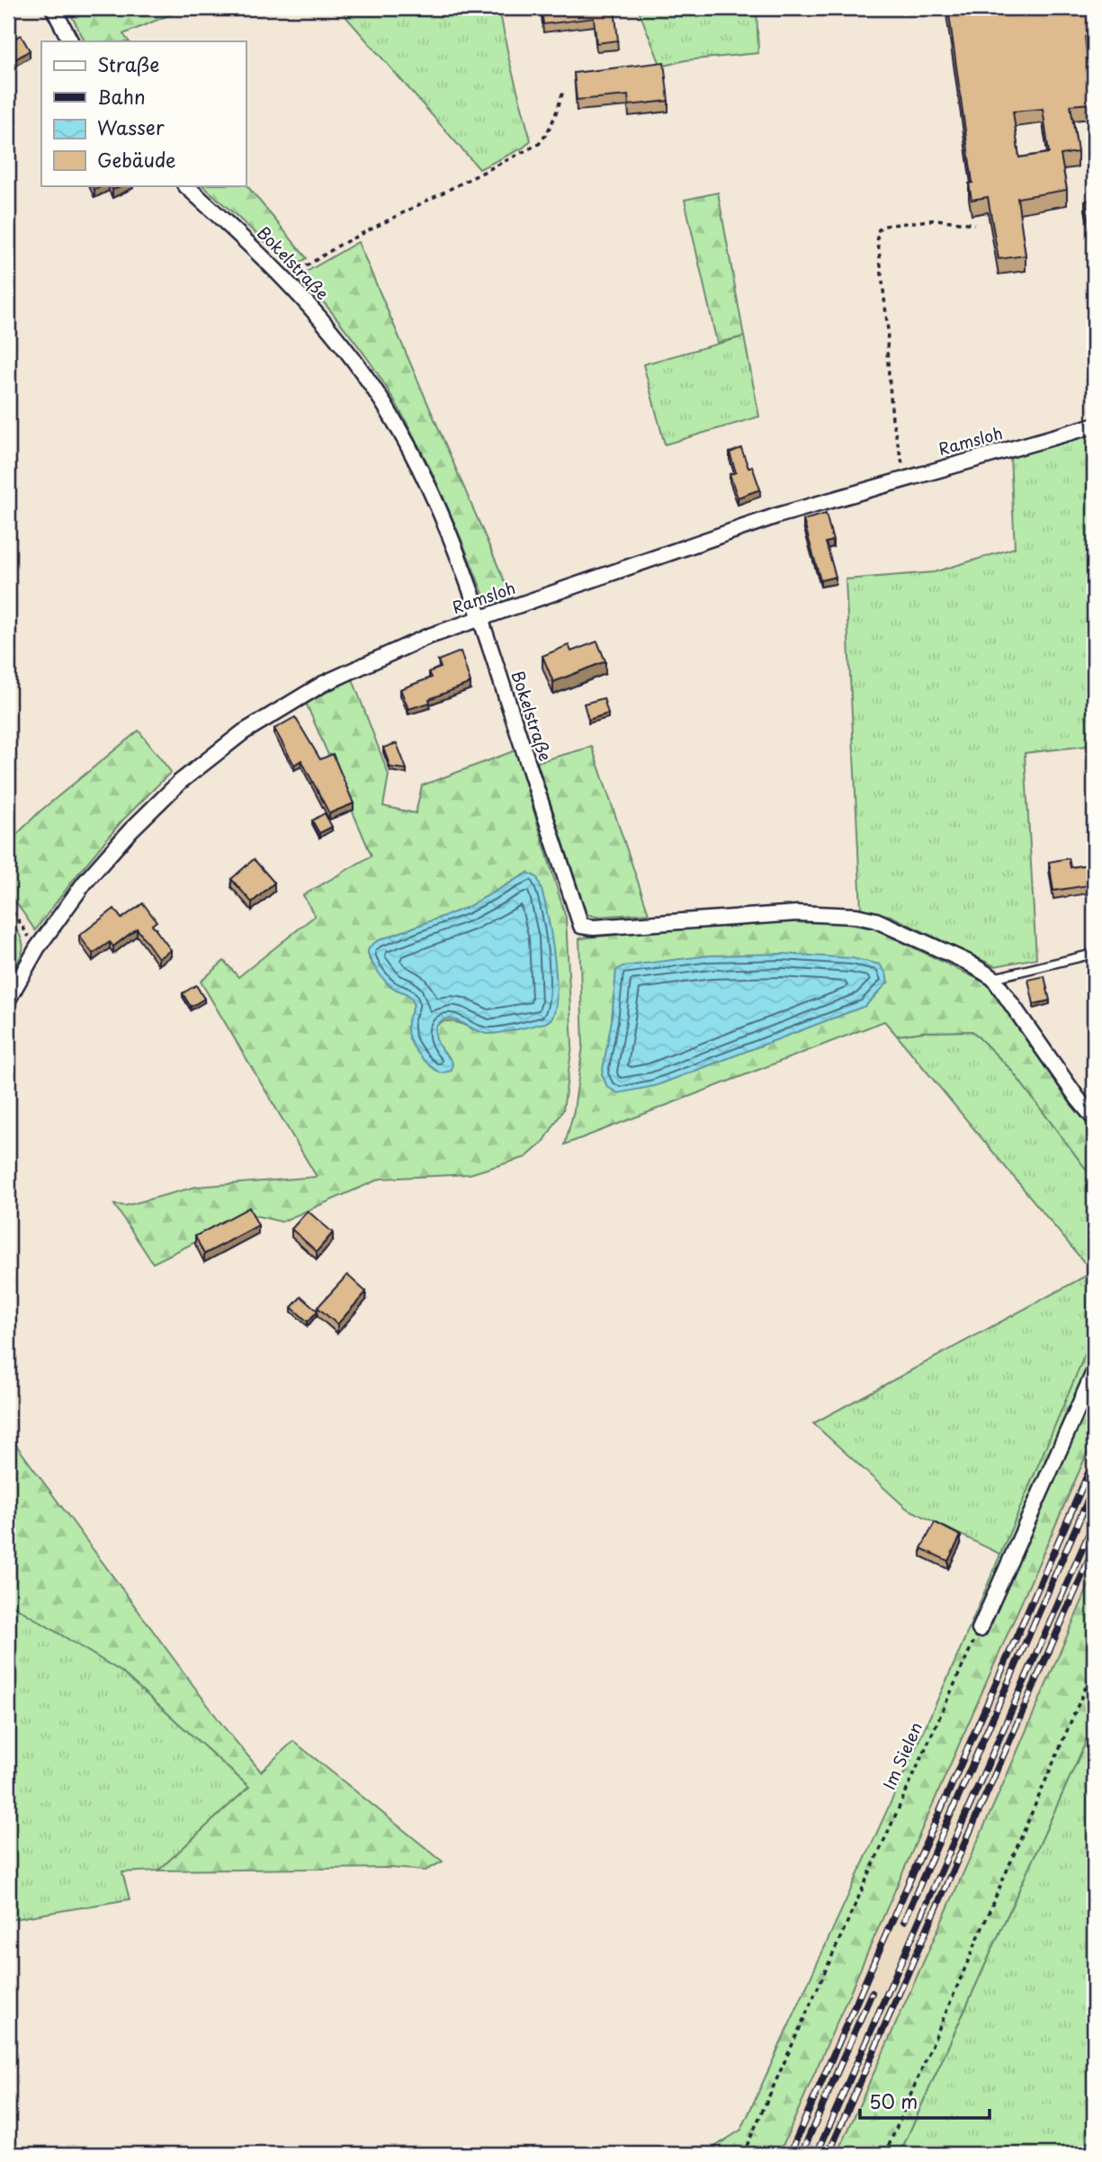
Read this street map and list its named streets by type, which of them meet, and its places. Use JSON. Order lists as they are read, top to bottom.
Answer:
{
  "streets": {
    "street": ["Bokelstraße", "Ramsloh"],
    "path": ["Im Sielen"]
  },
  "crossings": [
    ["Bokelstraße", "Ramsloh"]
  ],
  "legend": [
    "Straße",
    "Bahn",
    "Wasser",
    "Gebäude"
  ],
  "scale_bar": "50 m"
}
